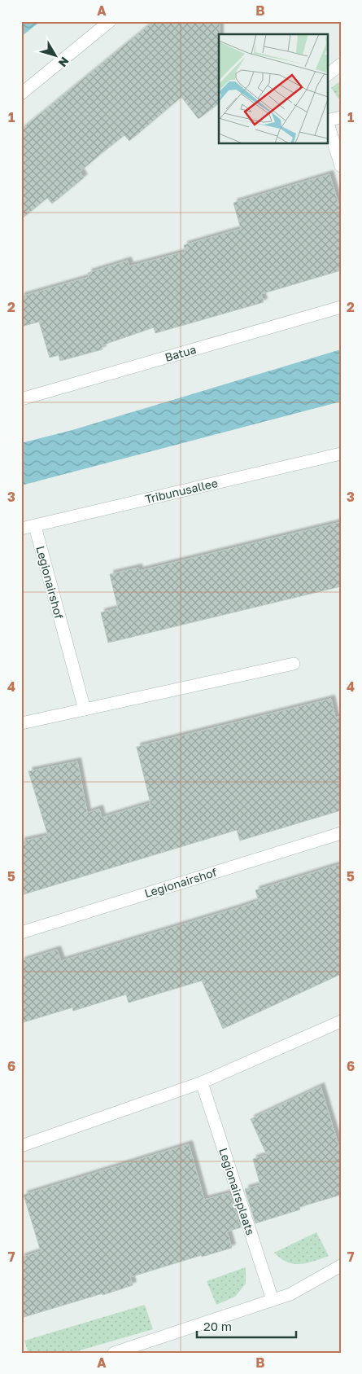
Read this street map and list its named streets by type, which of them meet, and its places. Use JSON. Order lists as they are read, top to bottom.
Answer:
{
  "streets": {
    "street": [
      "Batua",
      "Tribunusallee",
      "Legionairshof",
      "Legionairsplaats"
    ]
  },
  "crossings": [
    ["Tribunusallee", "Legionairshof"]
  ],
  "scale_bar": "20 m",
  "north": "bottom right",
  "grid": {
    "columns": ["A", "B"],
    "rows": [
      "1",
      "2",
      "3",
      "4",
      "5",
      "6",
      "7"
    ]
  }
}
